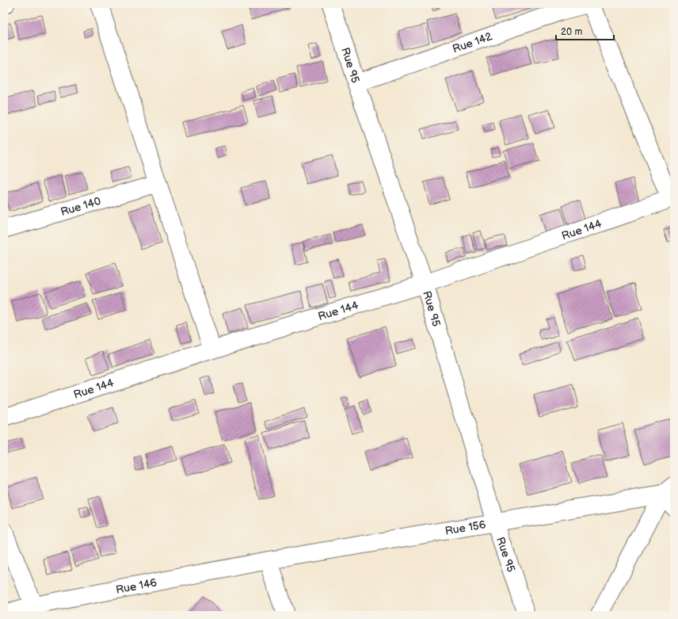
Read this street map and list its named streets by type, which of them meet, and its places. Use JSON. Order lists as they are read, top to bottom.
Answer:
{
  "streets": {
    "street": [
      "Rue 142",
      "Rue 95",
      "Rue 140",
      "Rue 144",
      "Rue 156",
      "Rue 146"
    ]
  },
  "crossings": [
    ["Rue 142", "Rue 95"],
    ["Rue 95", "Rue 144"],
    ["Rue 95", "Rue 156"],
    ["Rue 156", "Rue 146"]
  ],
  "scale_bar": "20 m"
}
